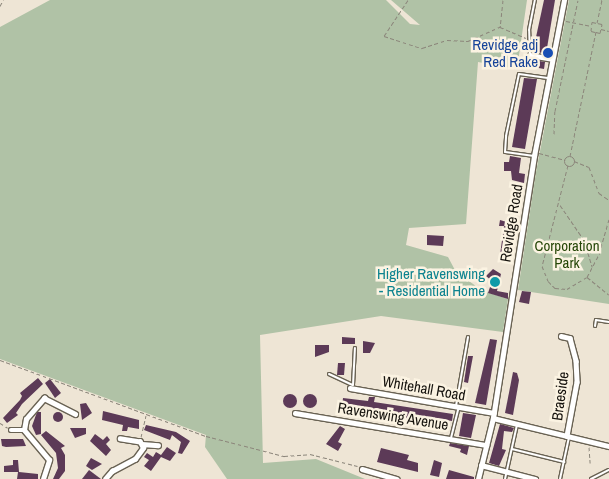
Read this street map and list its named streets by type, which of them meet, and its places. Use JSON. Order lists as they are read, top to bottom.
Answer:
{
  "streets": {
    "street": [
      "Revidge Road",
      "Whitehall Road",
      "Braeside",
      "Ravenswing Avenue"
    ]
  },
  "crossings": [
    ["Revidge Road", "Whitehall Road"],
    ["Revidge Road", "Ravenswing Avenue"],
    ["Whitehall Road", "Braeside"]
  ],
  "parks": ["Corporation Park"],
  "places": ["Revidge adj Red Rake", "Higher Ravenswing - Residential Home"]
}
